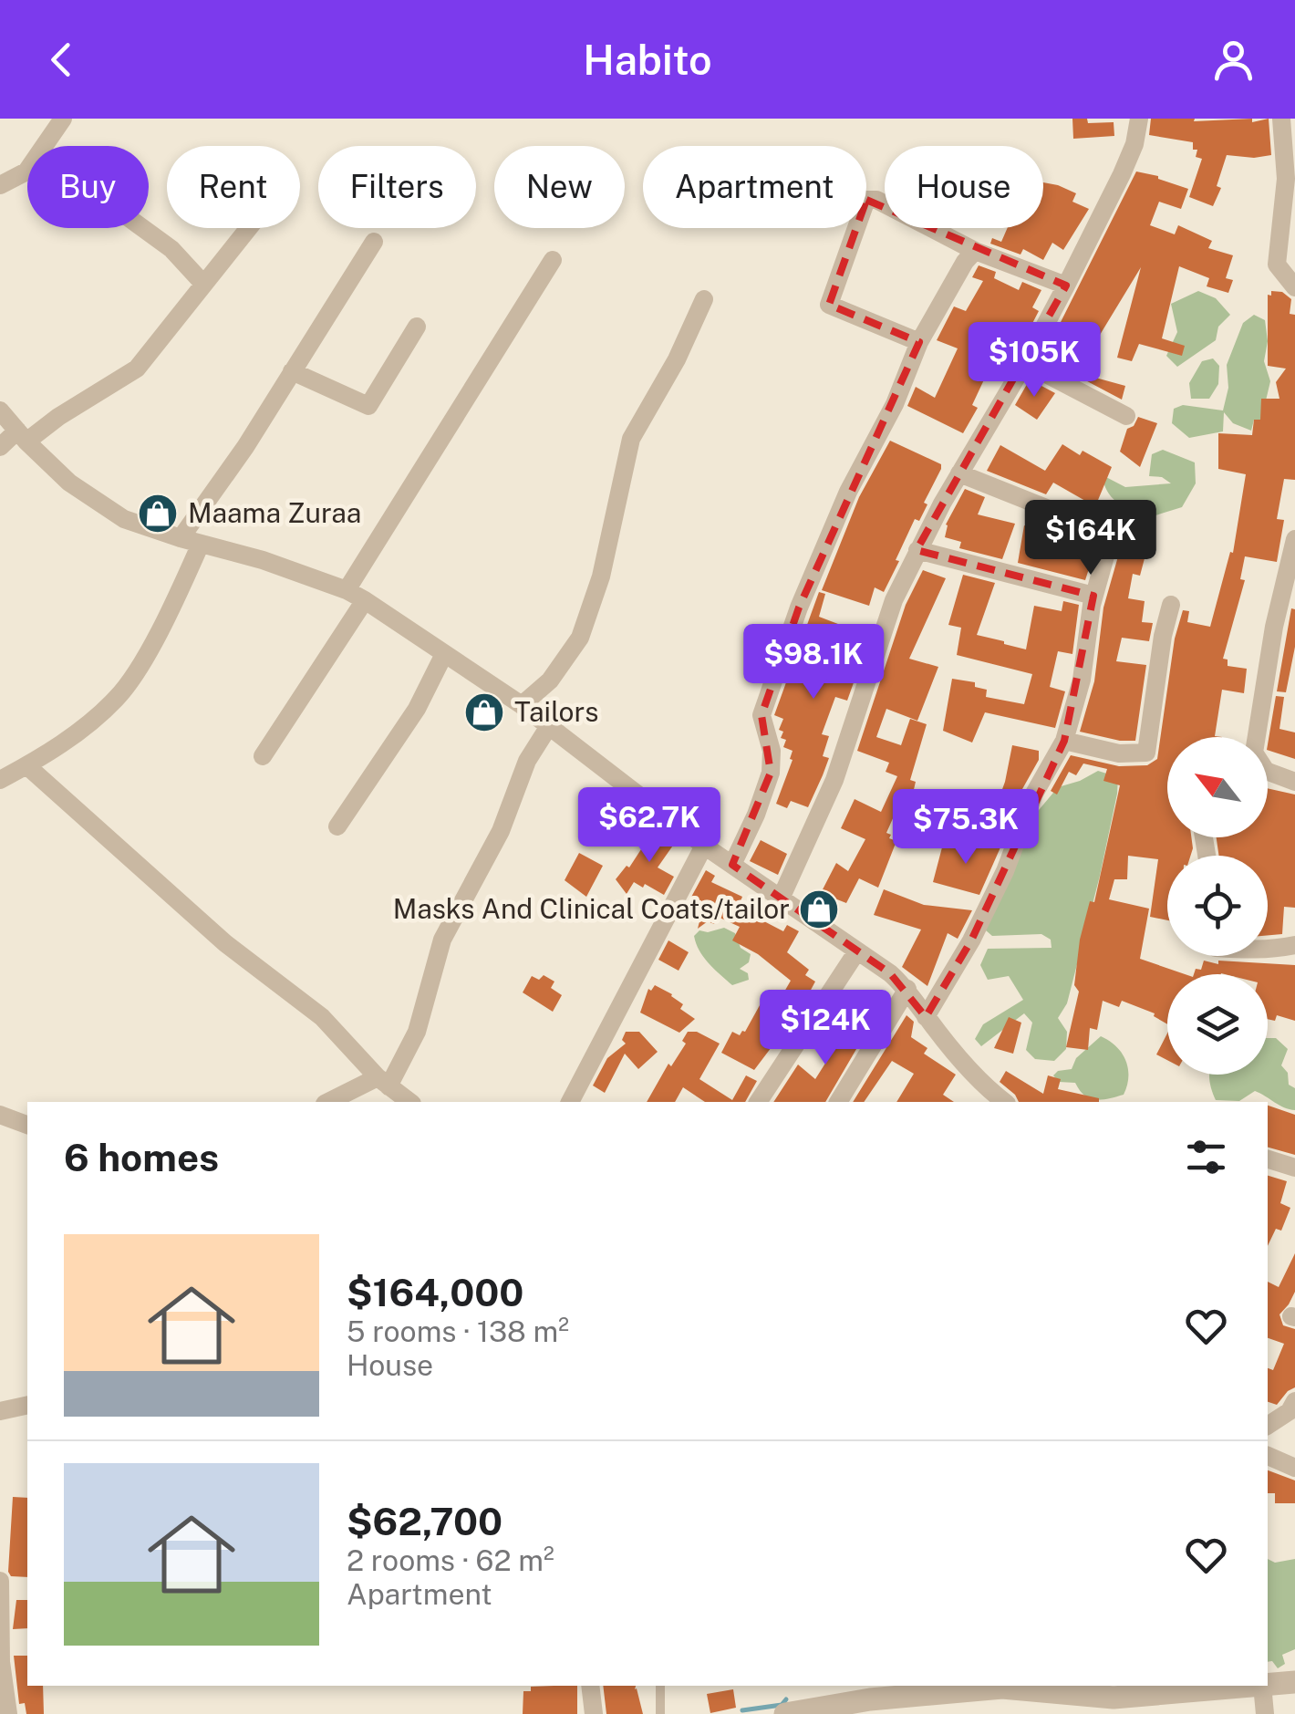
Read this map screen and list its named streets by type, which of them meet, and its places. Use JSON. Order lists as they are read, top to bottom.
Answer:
{
  "places": {
    "shop": ["Maama Zuraa", "Tailors", "Masks And Clinical Coats/tailor"]
  },
  "north": "top left",
  "page": {
    "header": "Habito",
    "chip": [
      "Buy",
      "Rent",
      "Filters",
      "New",
      "Apartment",
      "House"
    ],
    "price": [
      "$105K",
      "$164K",
      "$98.1K",
      "$62.7K",
      "$75.3K",
      "$124K"
    ],
    "heading": "6 homes",
    "list": [
      {
        "name": "$164,000",
        "note": "5 rooms · 138 m² · House"
      },
      {
        "name": "$62,700",
        "note": "2 rooms · 62 m² · Apartment"
      }
    ]
  }
}
